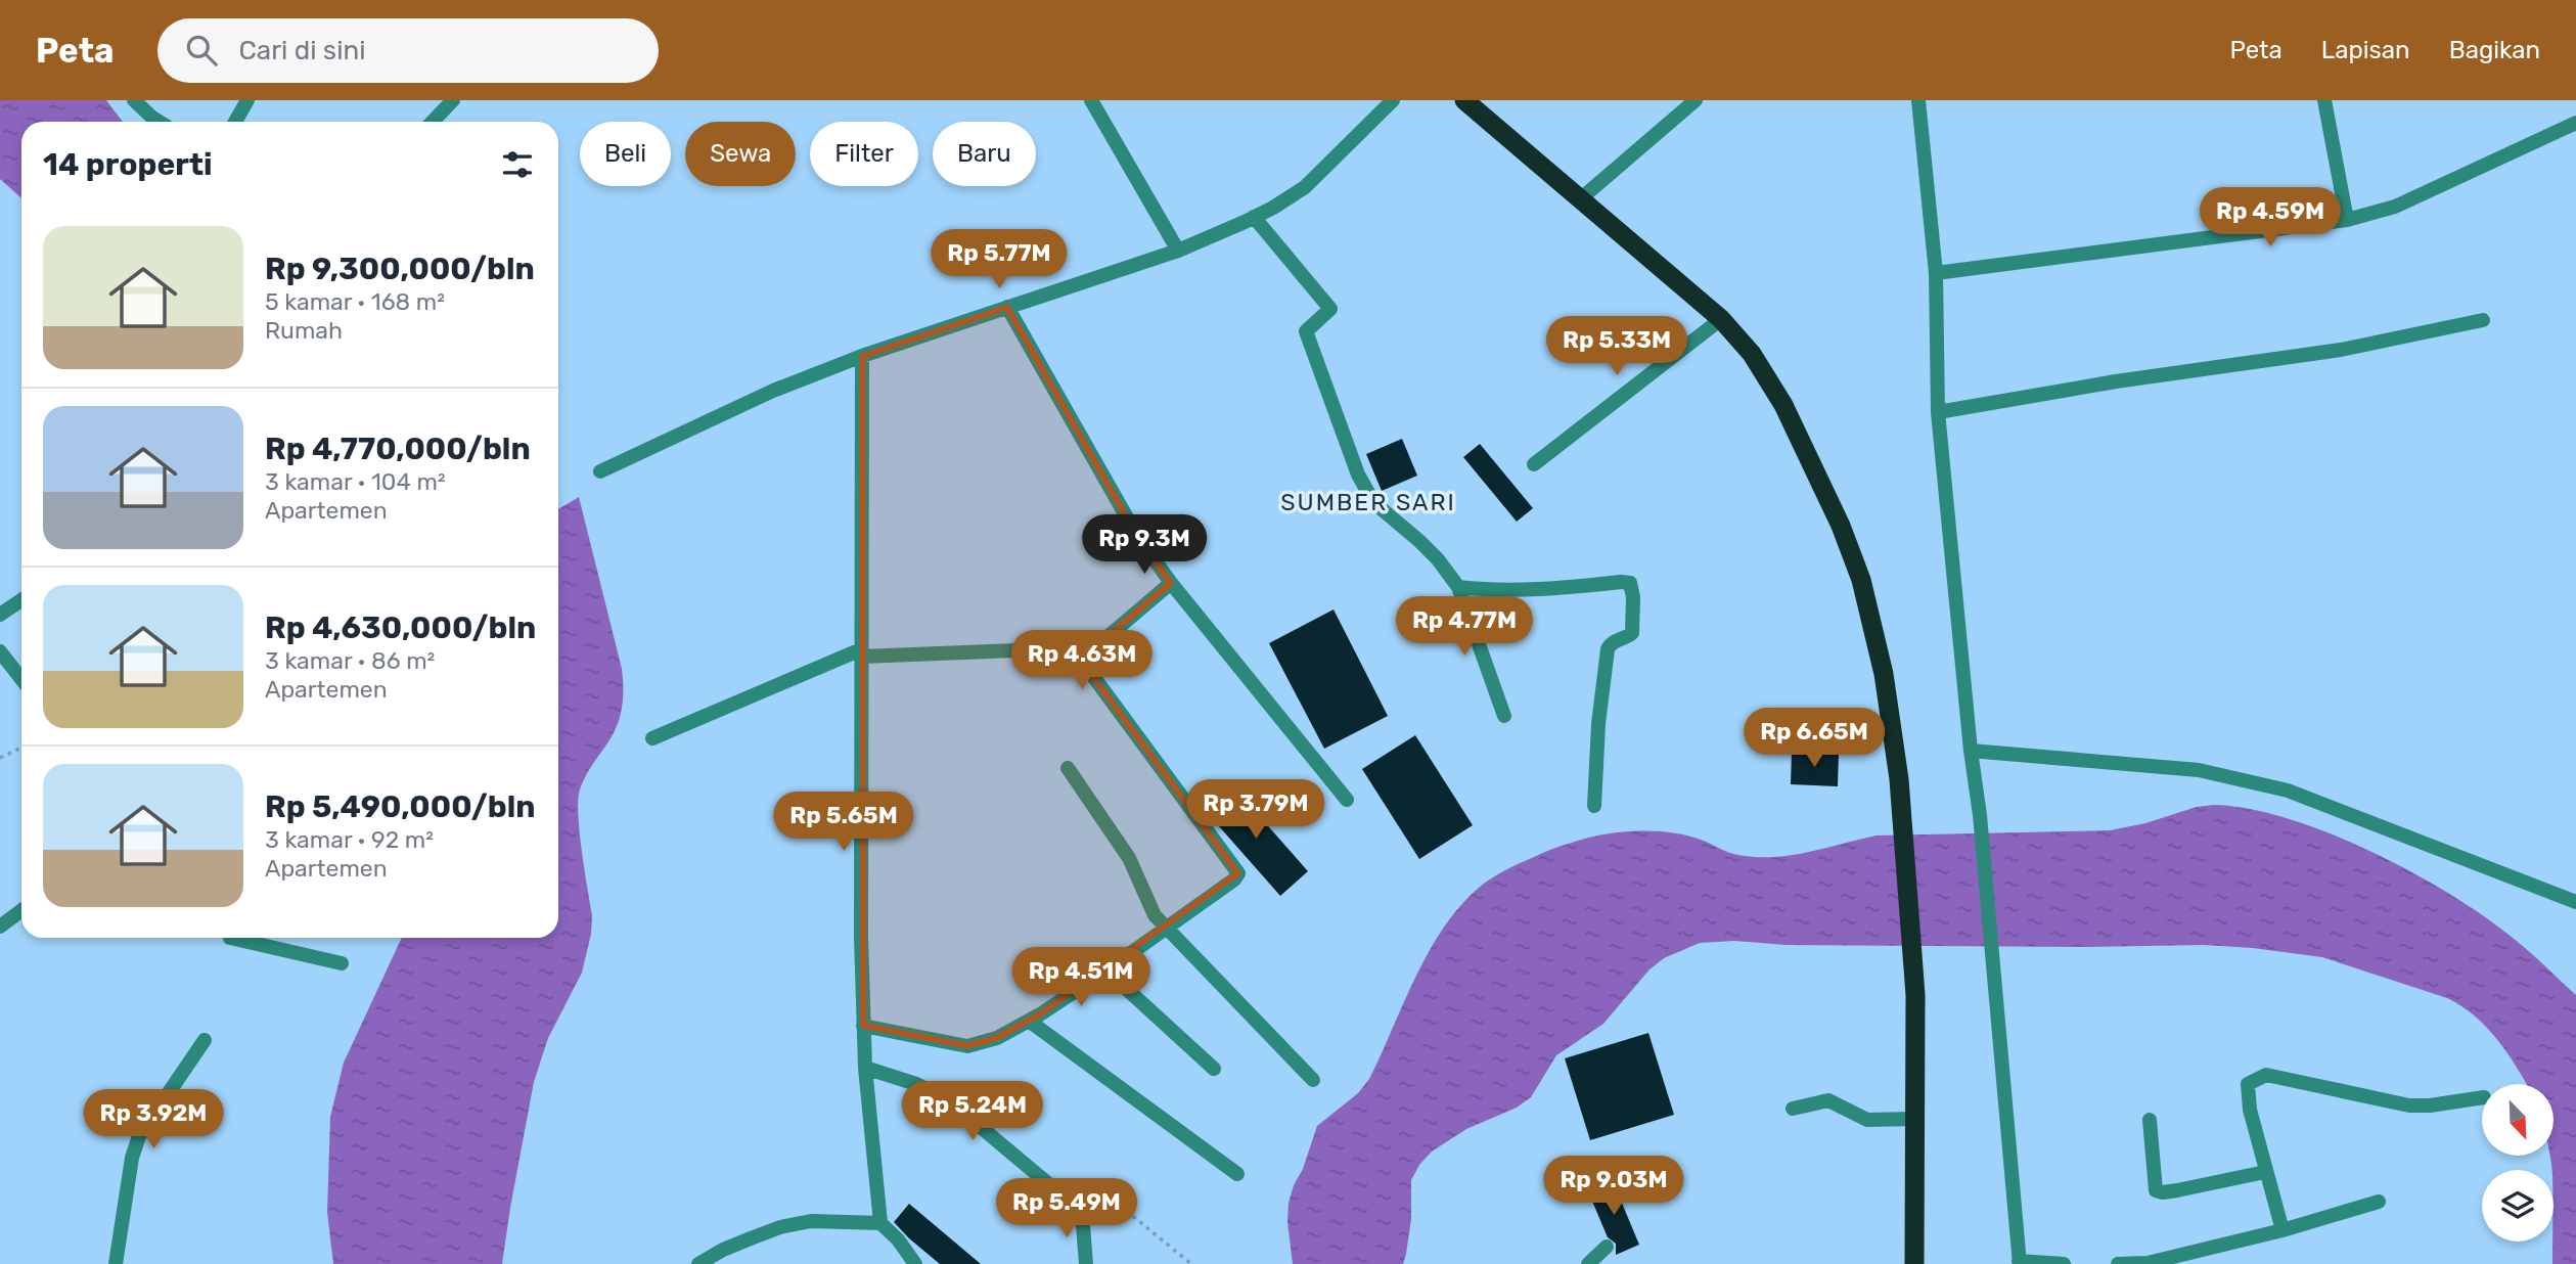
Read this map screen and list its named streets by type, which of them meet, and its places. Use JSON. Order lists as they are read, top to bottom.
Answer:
{
  "districts": ["SUMBER SARI"],
  "north": "bottom right",
  "page": {
    "header": "Peta",
    "search": "Cari di sini",
    "nav": ["Peta", "Lapisan", "Bagikan"],
    "chip": [
      "Beli",
      "Sewa",
      "Filter",
      "Baru"
    ],
    "heading": "14 properti",
    "price": [
      "Rp 4.59M",
      "Rp 5.77M",
      "Rp 5.33M",
      "Rp 9.3M",
      "Rp 4.77M",
      "Rp 4.63M",
      "Rp 6.65M",
      "Rp 3.79M",
      "Rp 5.65M",
      "Rp 4.51M",
      "Rp 5.24M",
      "Rp 3.92M",
      "Rp 9.03M",
      "Rp 5.49M"
    ],
    "list": [
      {
        "name": "Rp 9,300,000/bln",
        "note": "5 kamar · 168 m² · Rumah"
      },
      {
        "name": "Rp 4,770,000/bln",
        "note": "3 kamar · 104 m² · Apartemen"
      },
      {
        "name": "Rp 4,630,000/bln",
        "note": "3 kamar · 86 m² · Apartemen"
      },
      {
        "name": "Rp 5,490,000/bln",
        "note": "3 kamar · 92 m² · Apartemen"
      }
    ]
  }
}
